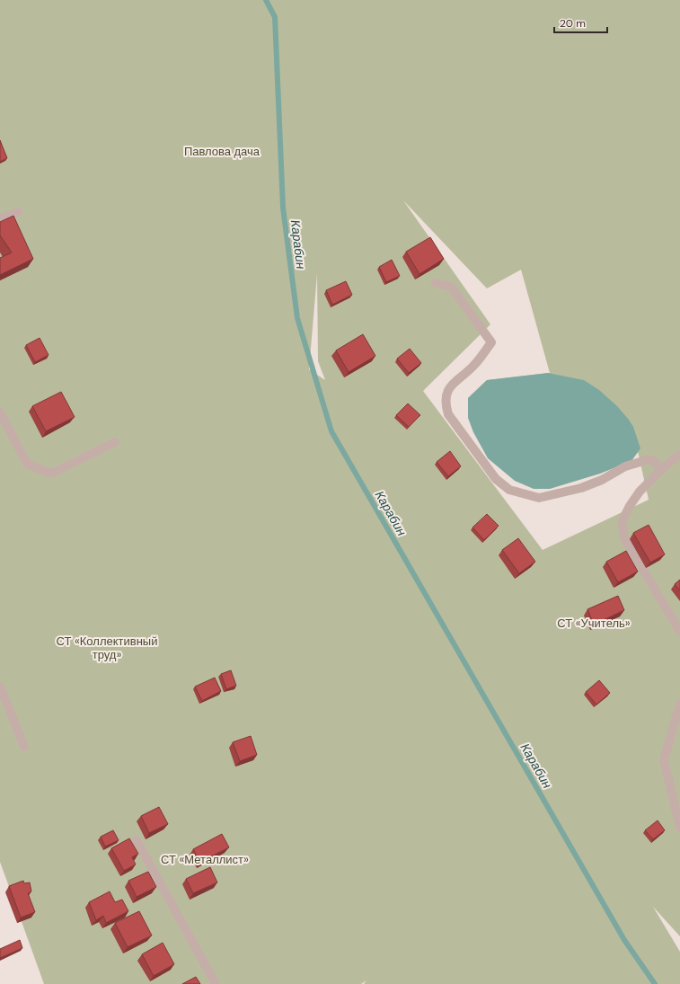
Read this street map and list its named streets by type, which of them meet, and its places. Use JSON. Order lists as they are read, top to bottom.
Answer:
{
  "water": ["Карабин"],
  "parks": [
    "Павлова дача",
    "СТ «Учитель»",
    "СТ «Коллективный труд»",
    "СТ «Металлист»"
  ],
  "scale_bar": "20 m"
}
